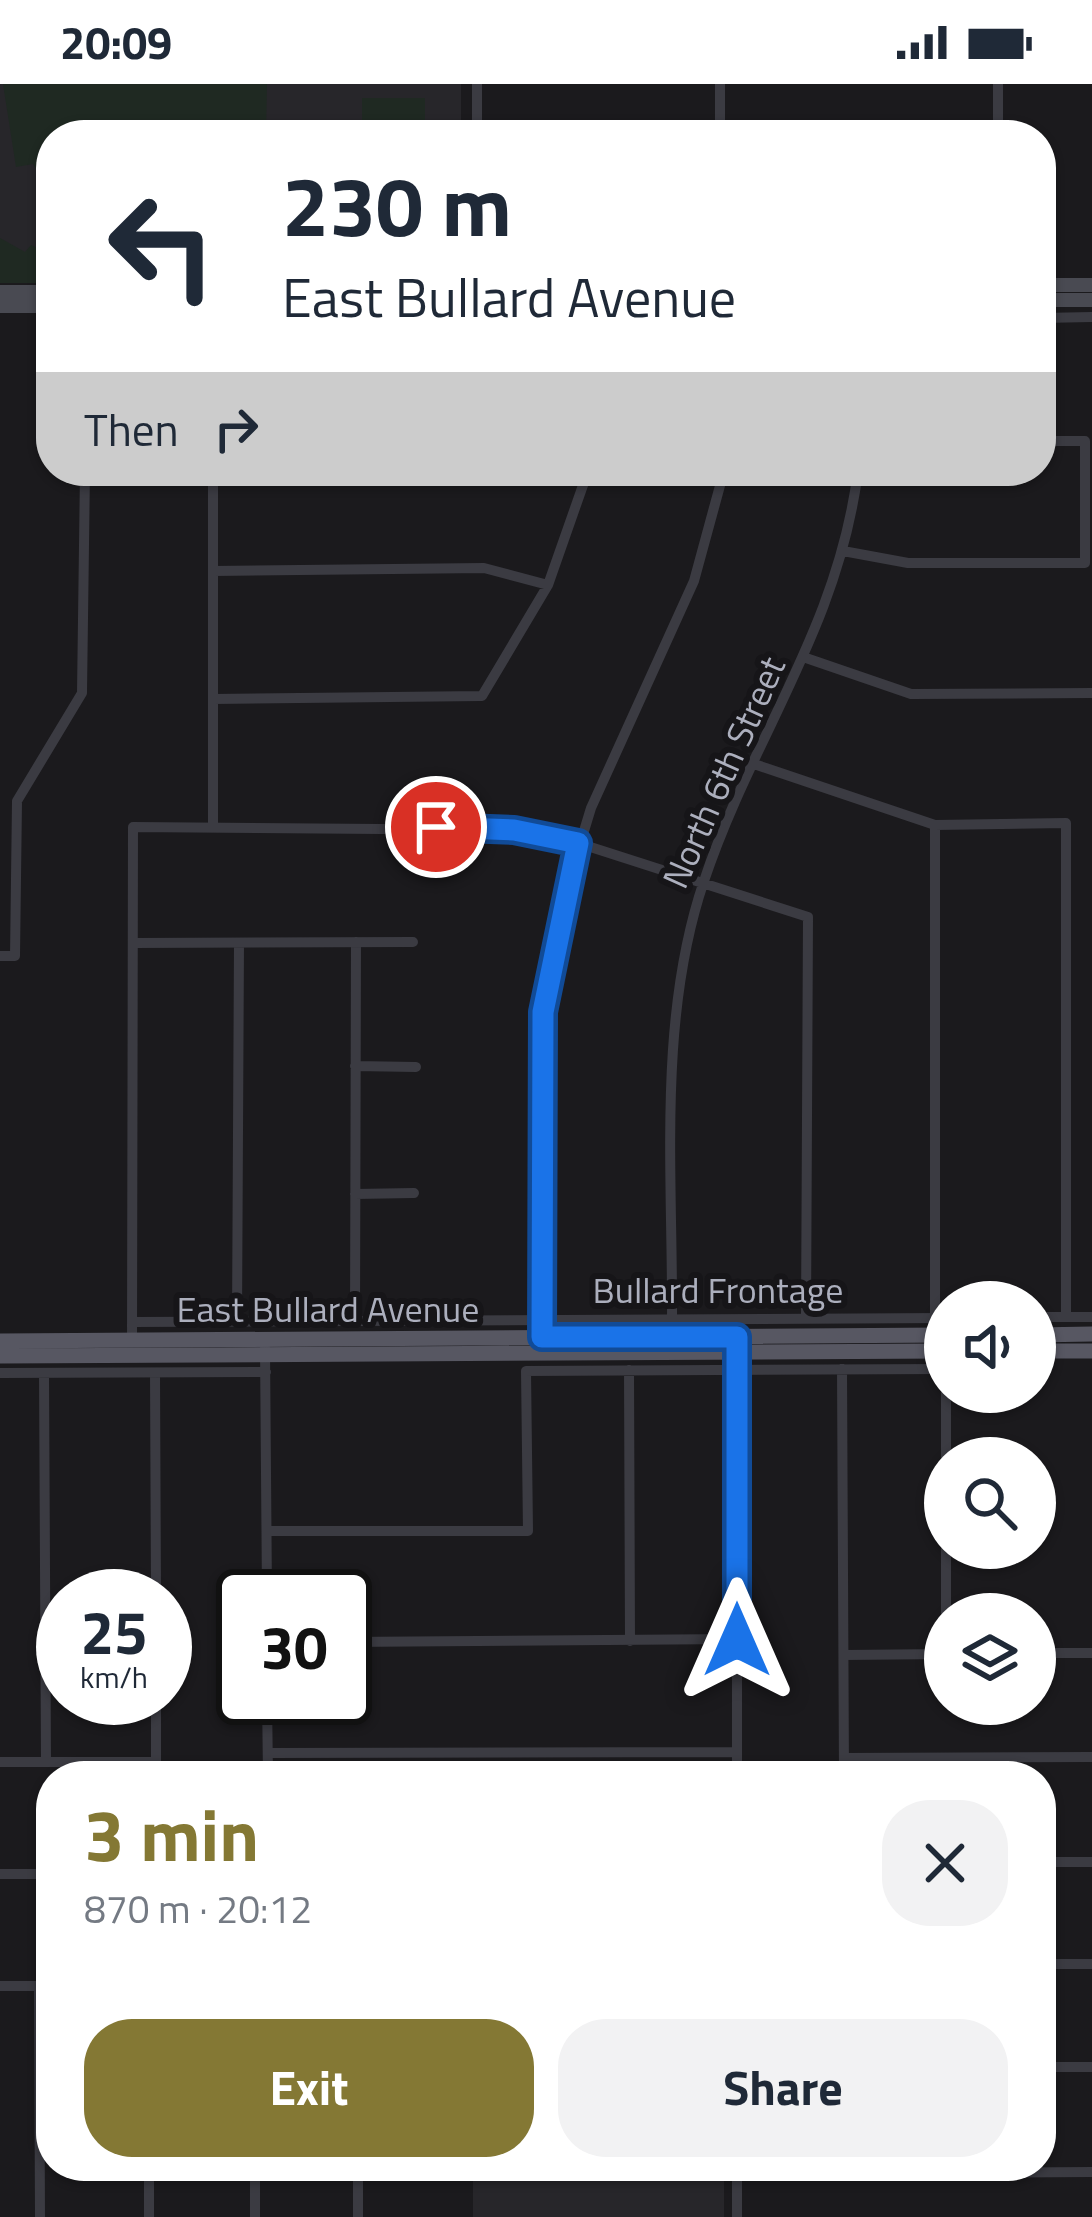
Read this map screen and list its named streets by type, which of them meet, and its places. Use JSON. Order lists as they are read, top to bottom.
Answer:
{
  "streets": {
    "main road": ["East Bullard Avenue"],
    "street": ["North 6th Street", "Bullard Frontage"]
  },
  "crossings": [
    ["North 6th Street", "Bullard Frontage"],
    ["Bullard Frontage", "East Bullard Avenue"]
  ],
  "page": {
    "status": "20:09",
    "turn": ["230 m", "East Bullard Avenue"],
    "then": "Then",
    "speed": "25 km/h",
    "limit": "30",
    "heading": ["3 min", "870 m · 20:12"],
    "buttons": ["Exit", "Share"]
  }
}
